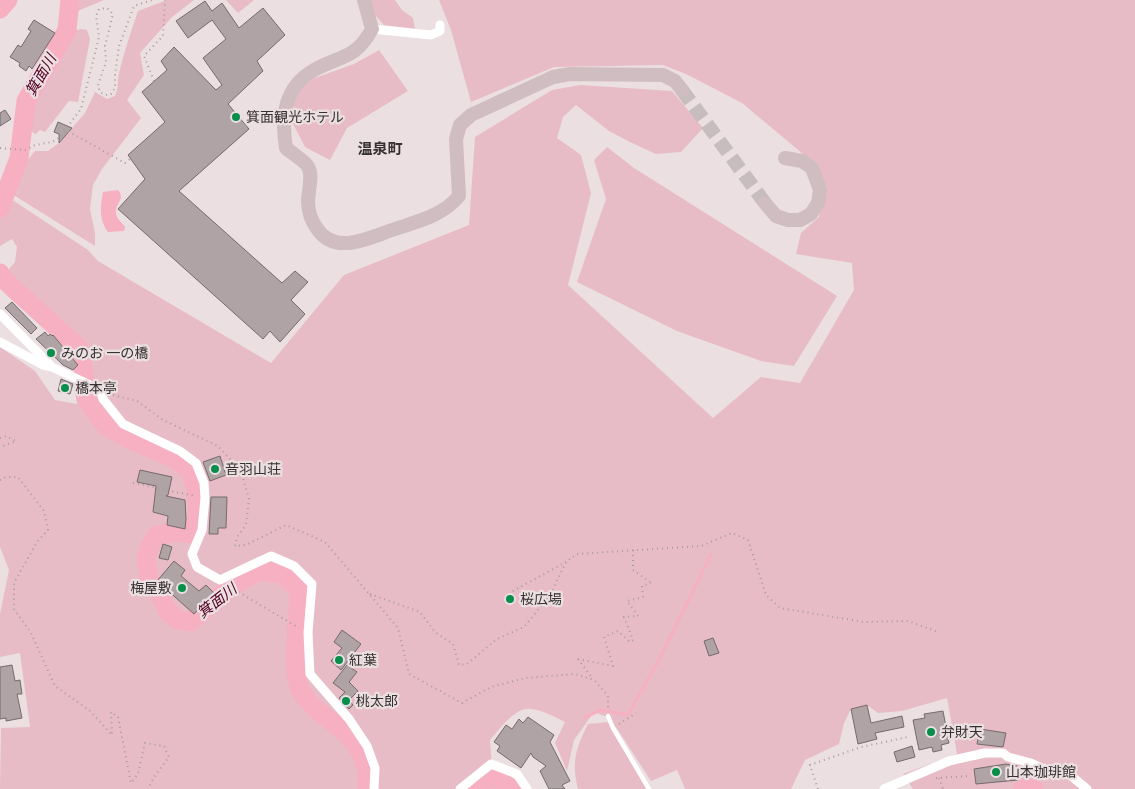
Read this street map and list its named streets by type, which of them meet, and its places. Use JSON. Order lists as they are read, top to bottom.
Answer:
{
  "districts": ["温泉町"],
  "water": ["箕面川"],
  "places": [
    "箕面観光ホテル",
    "みのお 一の橋",
    "橋本亭",
    "音羽山荘",
    "梅屋敷",
    "桜広場",
    "紅葉",
    "桃太郎",
    "弁財天",
    "山本珈琲館"
  ]
}
